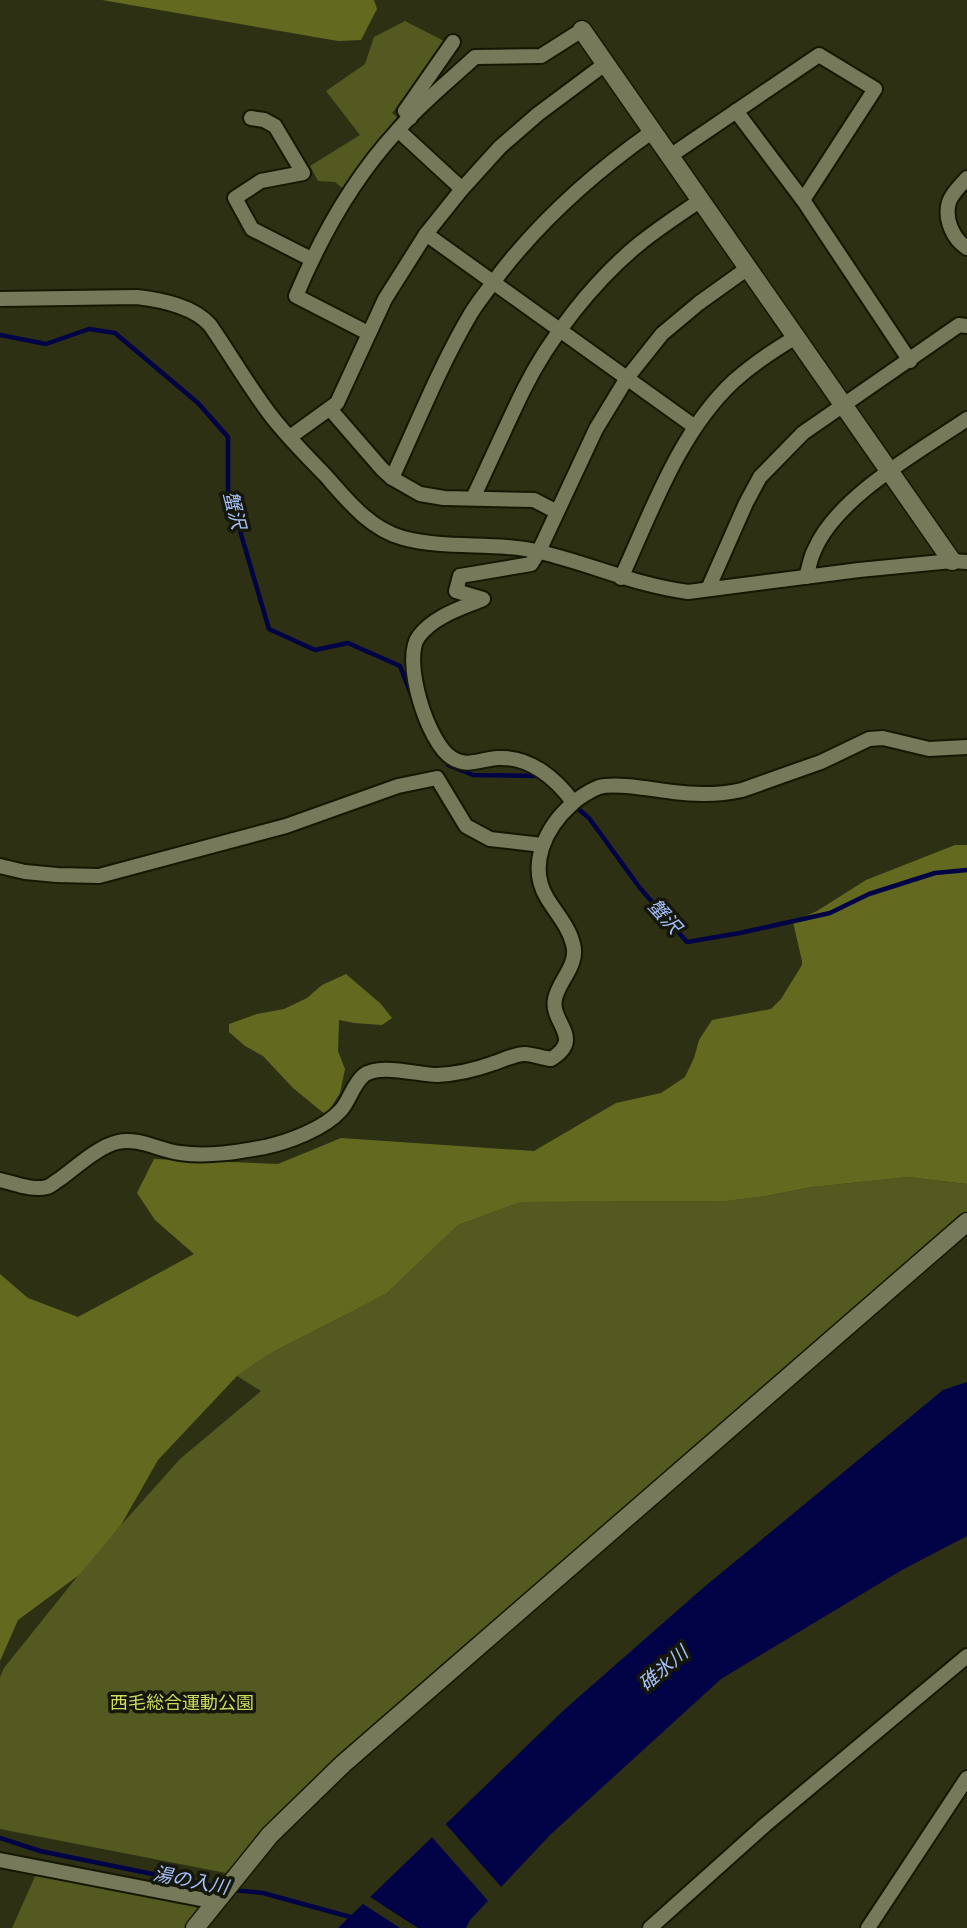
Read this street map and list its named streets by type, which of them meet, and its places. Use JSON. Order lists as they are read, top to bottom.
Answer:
{
  "water": ["蟹沢", "碓氷川", "湯の入川"],
  "parks": ["西毛総合運動公園"]
}
